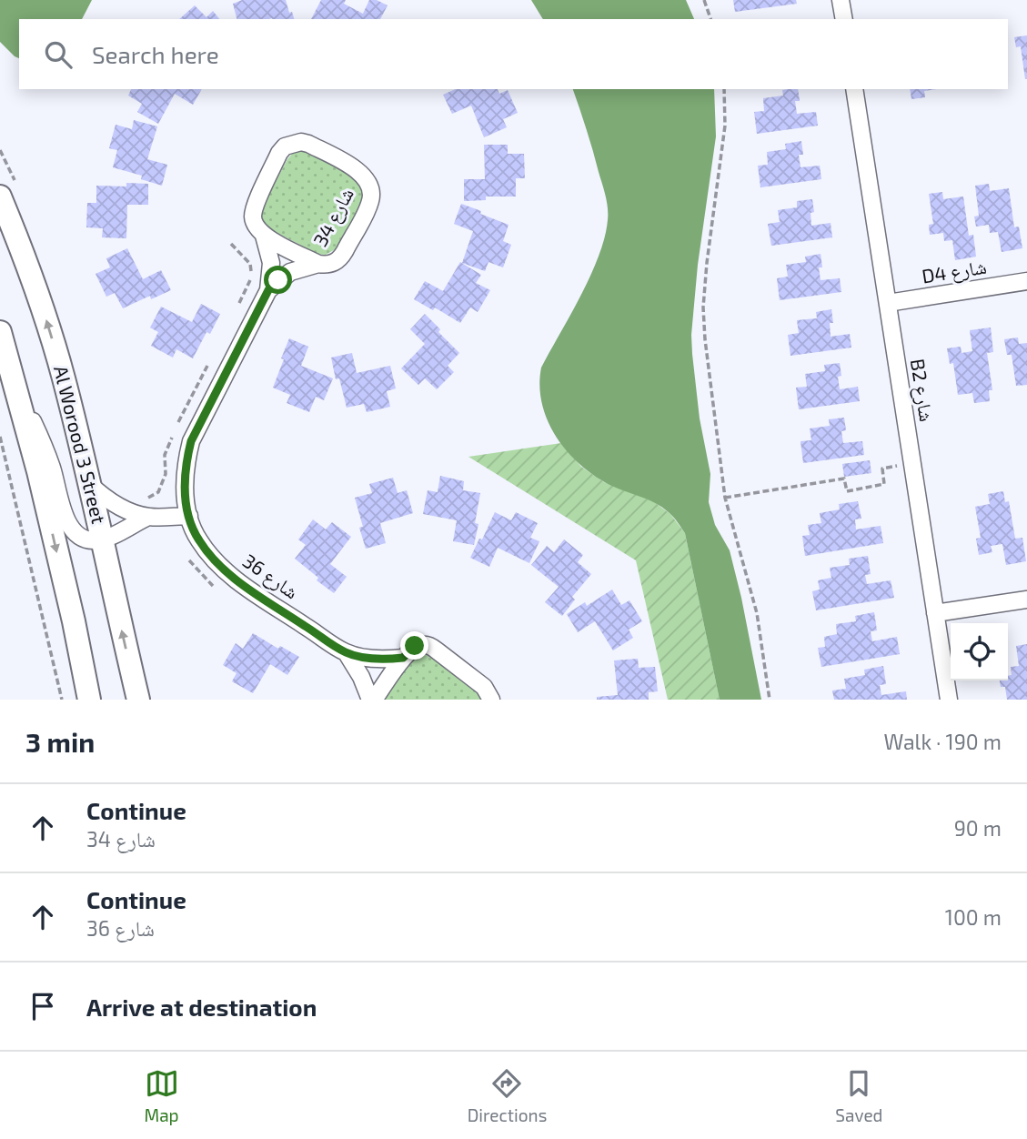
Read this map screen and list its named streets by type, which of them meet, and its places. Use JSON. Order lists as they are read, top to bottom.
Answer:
{
  "streets": {
    "street": [
      "شارع 34",
      "D4 شارع",
      "B2 شارع",
      "Al Worood 3 Street",
      "شارع 36"
    ]
  },
  "crossings": [
    ["شارع 34", "شارع 36"],
    ["D4 شارع", "B2 شارع"]
  ],
  "page": {
    "search": "Search here",
    "heading": ["3 min", "Walk · 190 m"],
    "list": [
      ["Continue", "شارع 34", "90 m"],
      ["Continue", "شارع 36", "100 m"],
      "Arrive at destination"
    ],
    "nav": ["Map", "Directions", "Saved"]
  }
}
